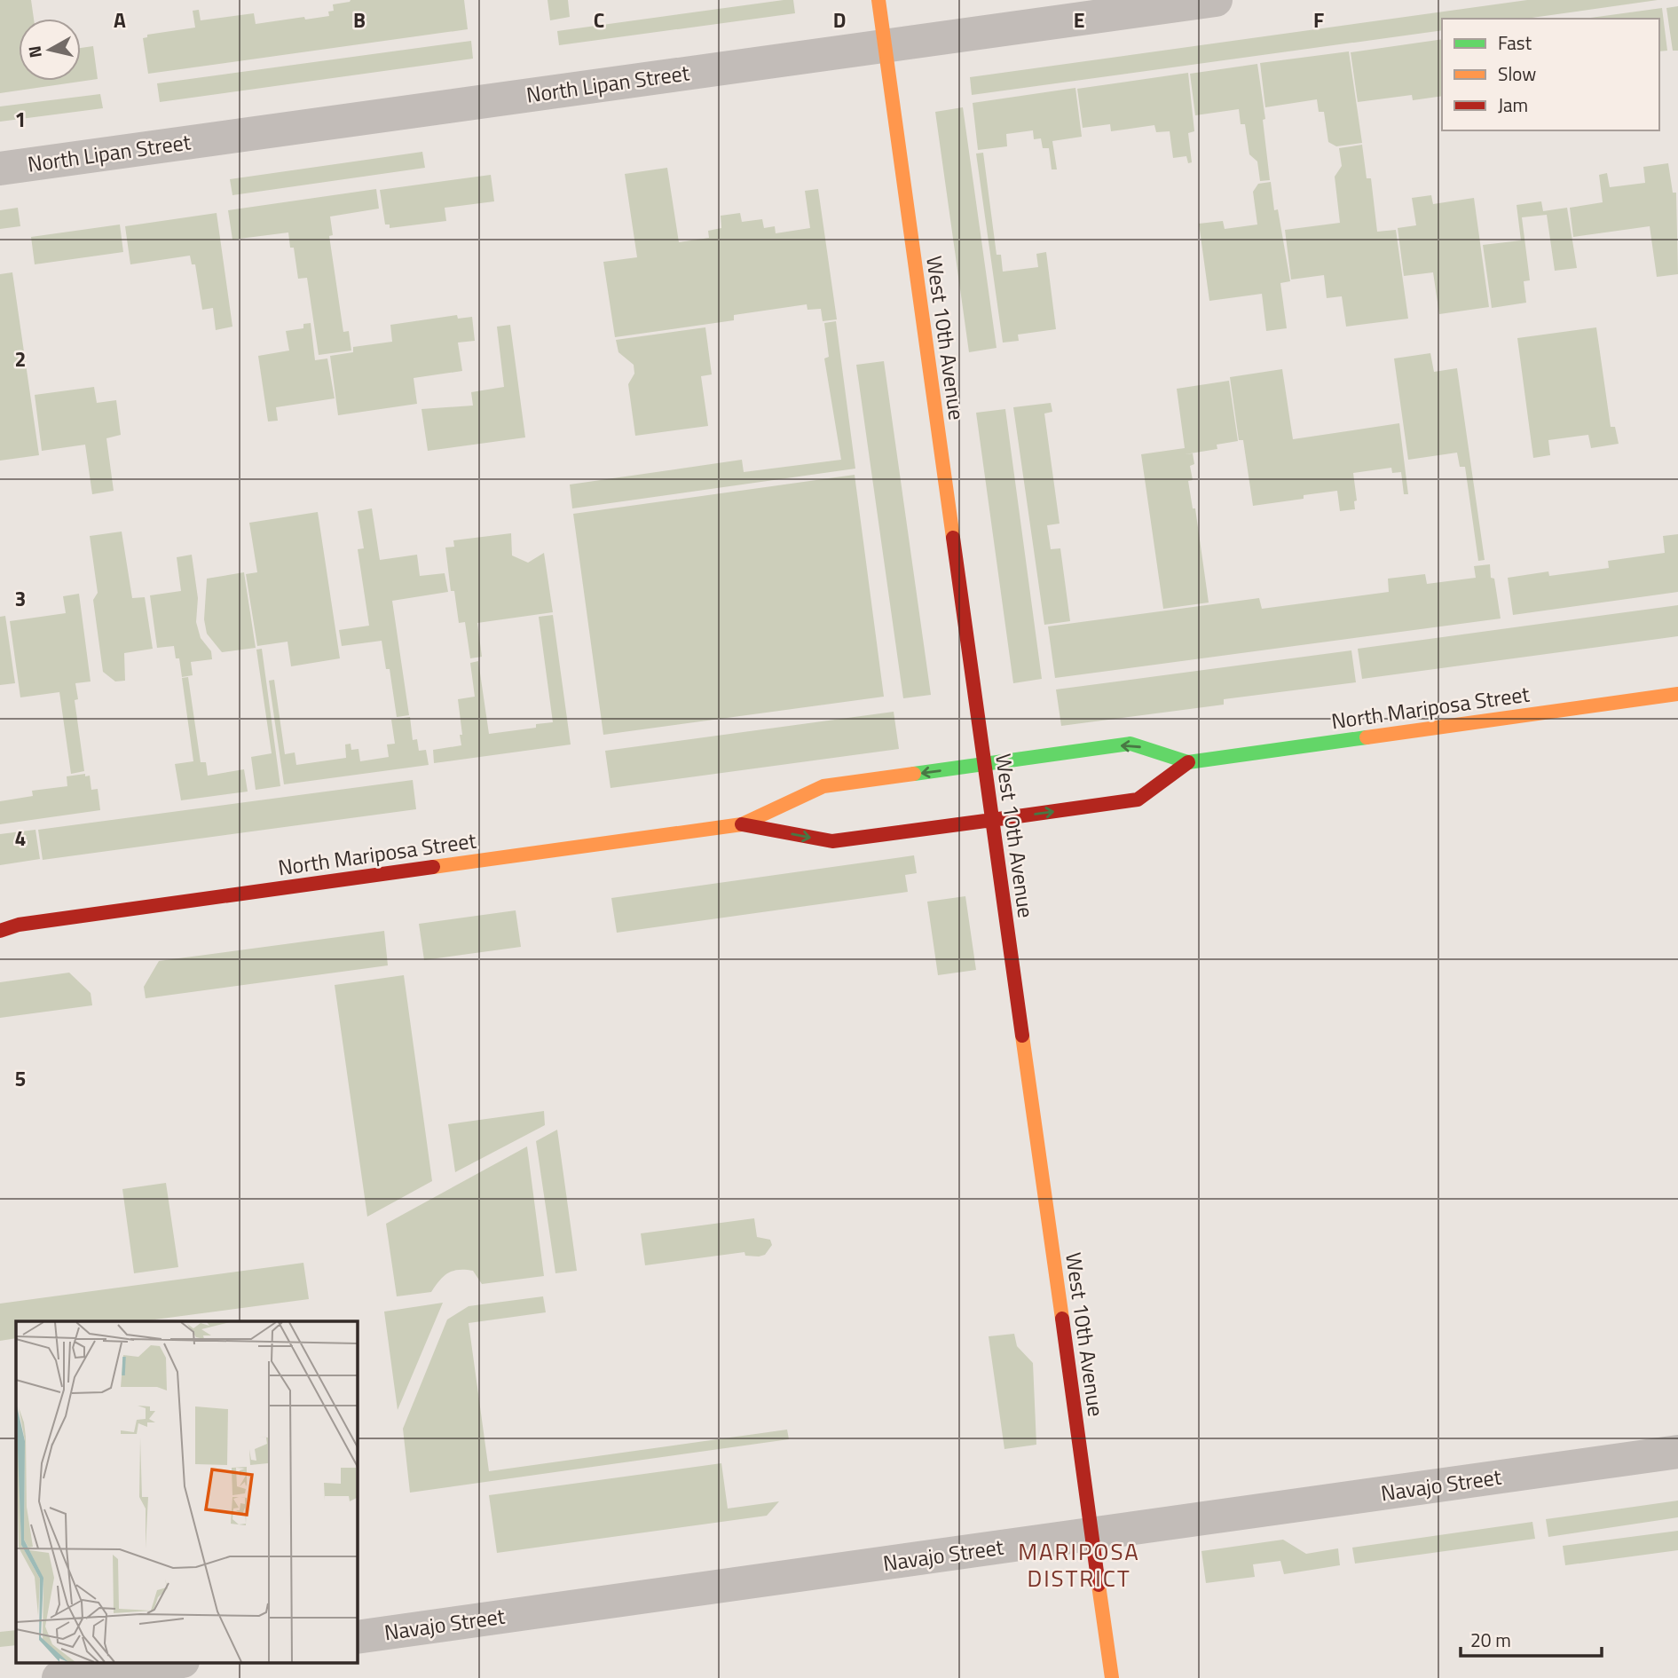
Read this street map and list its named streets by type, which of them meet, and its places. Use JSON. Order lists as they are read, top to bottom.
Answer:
{
  "streets": {
    "street": [
      "North Lipan Street",
      "West 10th Avenue",
      "North Mariposa Street",
      "Navajo Street"
    ]
  },
  "crossings": [
    ["North Lipan Street", "West 10th Avenue"],
    ["West 10th Avenue", "North Mariposa Street"],
    ["West 10th Avenue", "Navajo Street"]
  ],
  "districts": ["MARIPOSA DISTRICT"],
  "legend": ["Fast", "Slow", "Jam"],
  "scale_bar": "20 m",
  "north": "left",
  "grid": {
    "columns": [
      "A",
      "B",
      "C",
      "D",
      "E",
      "F"
    ],
    "rows": [
      "1",
      "2",
      "3",
      "4",
      "5"
    ]
  }
}
